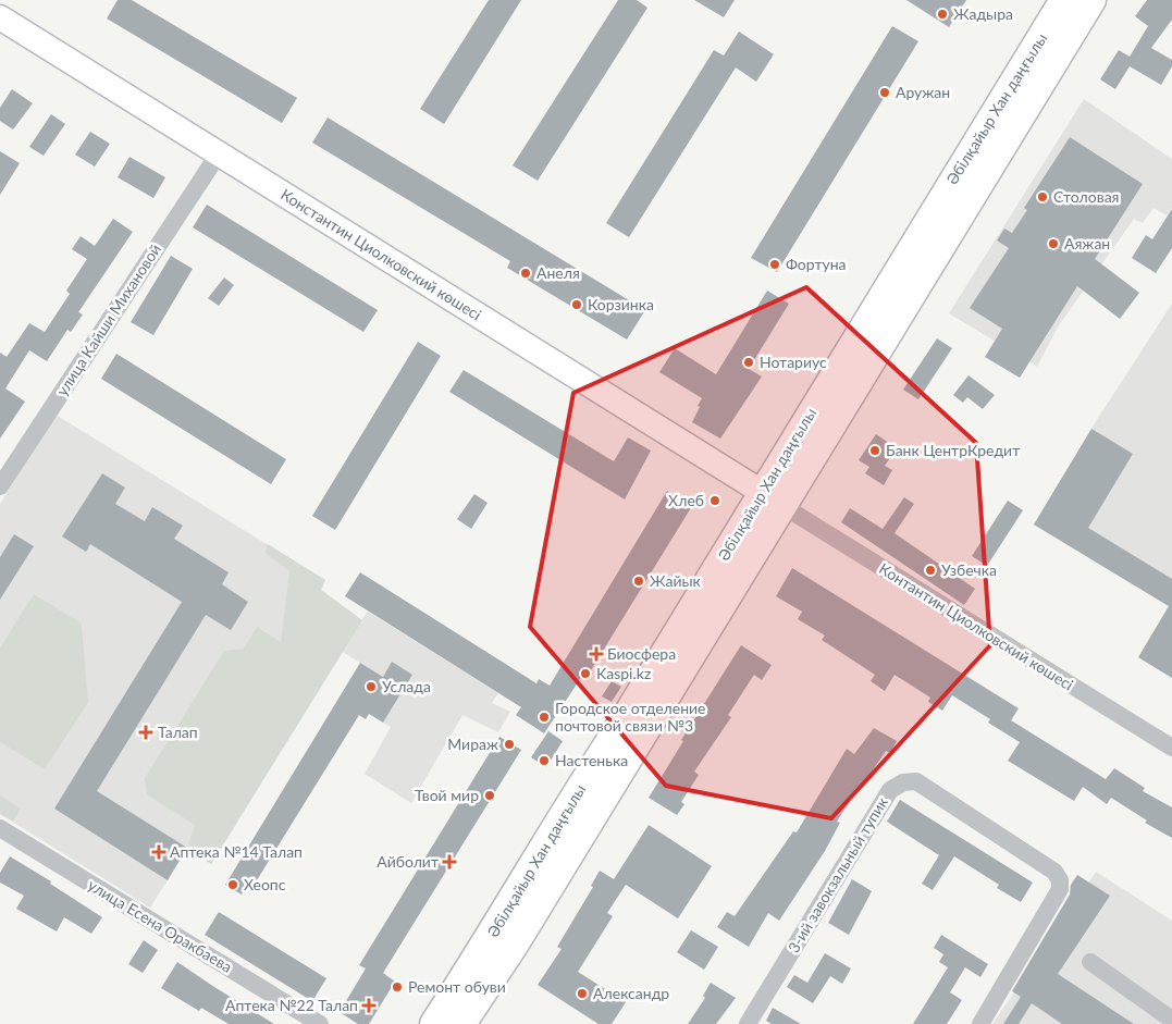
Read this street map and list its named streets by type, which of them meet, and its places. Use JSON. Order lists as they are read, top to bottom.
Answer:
{
  "streets": {
    "main road": ["Әбілқайыр Хан даңғылы"],
    "street": [
      "Константин Циолковский көшесі",
      "улица Кайши Михановой",
      "Контантин Циолковский көшесі",
      "3-ий завокзальный тупик",
      "улица Есена Оракбаева"
    ]
  },
  "crossings": [
    ["Әбілқайыр Хан даңғылы", "Константин Циолковский көшесі"],
    ["Әбілқайыр Хан даңғылы", "Контантин Циолковский көшесі"],
    ["Константин Циолковский көшесі", "улица Кайши Михановой"],
    ["Константин Циолковский көшесі", "Контантин Циолковский көшесі"]
  ],
  "places": {
    "other": [
      "Жадыра",
      "Аружан",
      "Столовая",
      "Аяжан",
      "Фортуна",
      "Анеля",
      "Корзинка",
      "Нотариус",
      "Банк ЦентрКредит",
      "Хлеб",
      "Узбечка",
      "Жайык",
      "Kaspi.kz",
      "Услада",
      "Городское отделение почтовой связи №3",
      "Мираж",
      "Настенька",
      "Твой мир",
      "Хеопс",
      "Ремонт обуви",
      "Александр"
    ],
    "health": [
      "Биосфера",
      "Талап",
      "Аптека №14 Талап",
      "Айболит",
      "Аптека №22 Талап"
    ]
  }
}
